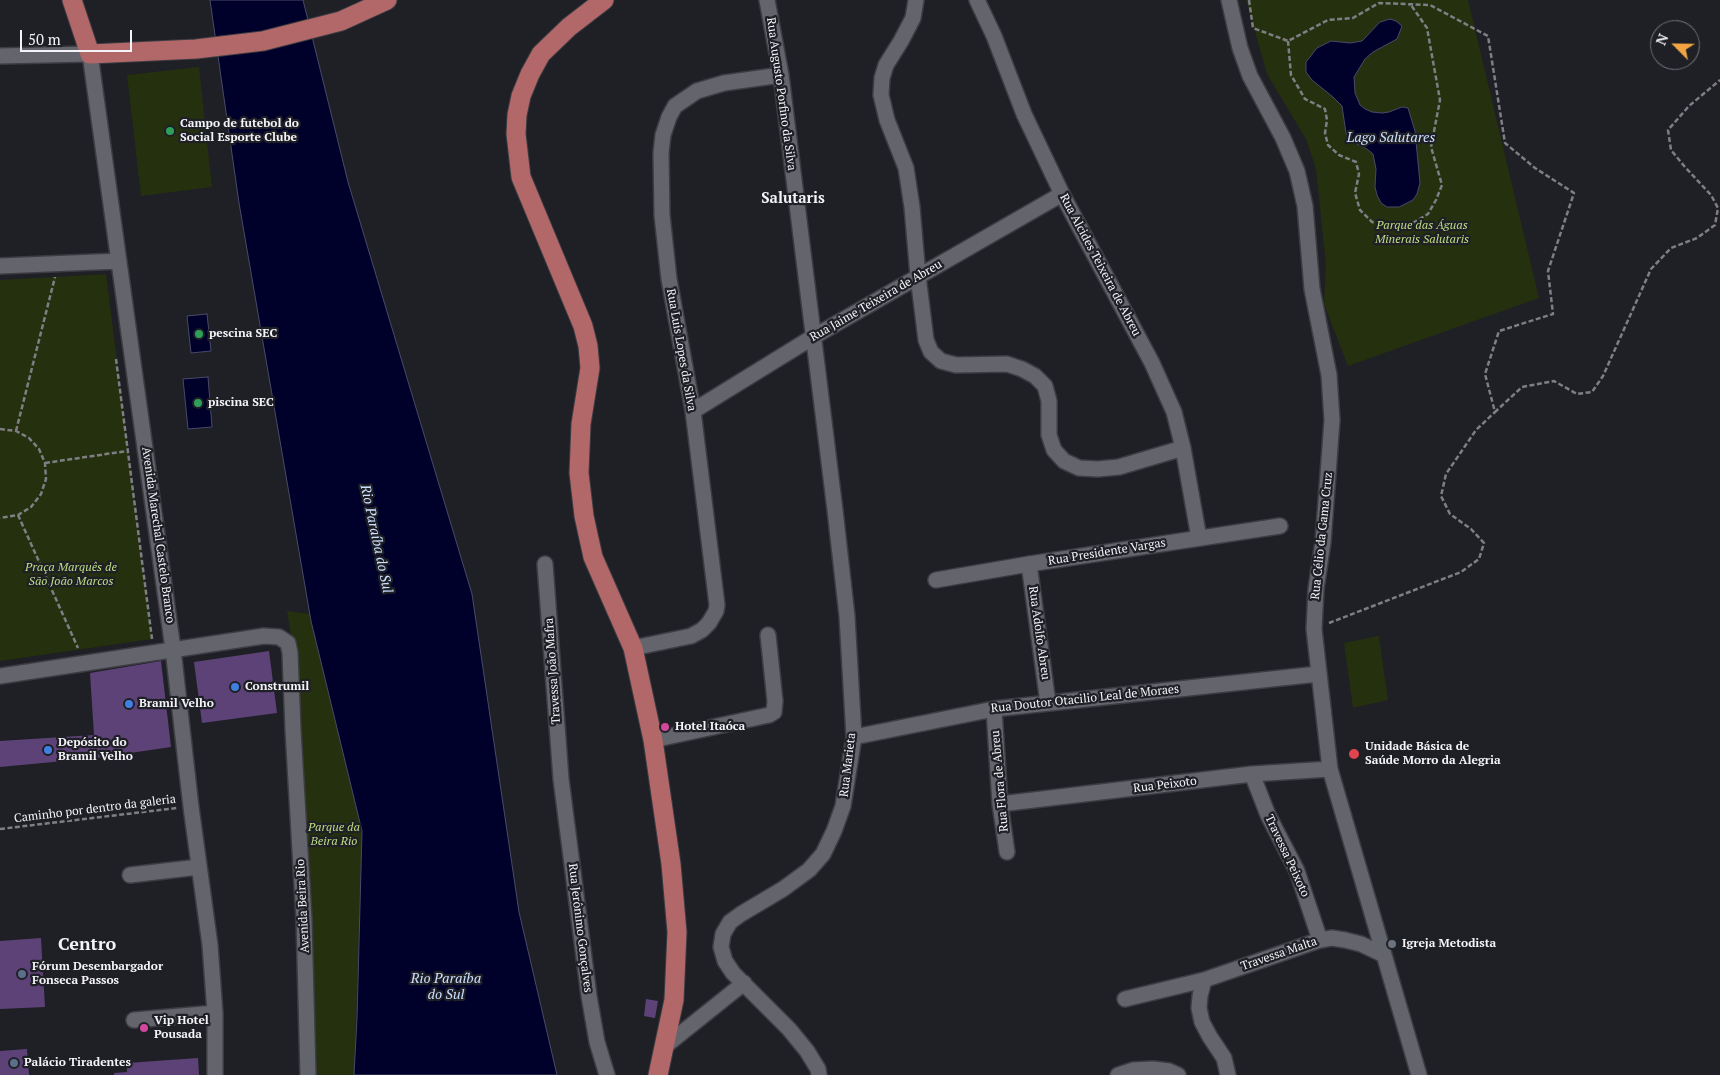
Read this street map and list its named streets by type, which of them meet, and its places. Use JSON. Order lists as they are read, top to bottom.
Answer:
{
  "streets": {
    "main road": ["Avenida Marechal Castelo Branco"],
    "street": [
      "Rua Augusto Porfino da Silva",
      "Rua Alcides Teixeira de Abreu",
      "Rua Jaime Teixeira de Abreu",
      "Rua Luis Lopes da Silva",
      "Rua Célio da Gama Cruz",
      "Rua Presidente Vargas",
      "Rua Adolfo Abreu",
      "Travessa João Mafra",
      "Rua Doutor Otacilio Leal de Moraes",
      "Rua Marieta",
      "Rua Flora de Abreu",
      "Rua Peixoto",
      "Travessa Peixoto",
      "Avenida Beira Rio",
      "Rua Jerônimo Gonçalves",
      "Travessa Malta"
    ],
    "path": ["Caminho por dentro da galeria"]
  },
  "crossings": [
    ["Rua Augusto Porfino da Silva", "Rua Jaime Teixeira de Abreu"],
    ["Rua Augusto Porfino da Silva", "Rua Luis Lopes da Silva"],
    ["Rua Augusto Porfino da Silva", "Rua Marieta"],
    ["Rua Alcides Teixeira de Abreu", "Rua Jaime Teixeira de Abreu"],
    ["Rua Alcides Teixeira de Abreu", "Rua Presidente Vargas"],
    ["Rua Jaime Teixeira de Abreu", "Rua Luis Lopes da Silva"],
    ["Rua Jaime Teixeira de Abreu", "Rua Marieta"],
    ["Avenida Marechal Castelo Branco", "Caminho por dentro da galeria"],
    ["Avenida Marechal Castelo Branco", "Avenida Beira Rio"],
    ["Rua Célio da Gama Cruz", "Rua Doutor Otacilio Leal de Moraes"],
    ["Rua Célio da Gama Cruz", "Rua Peixoto"],
    ["Rua Célio da Gama Cruz", "Travessa Malta"],
    ["Rua Presidente Vargas", "Rua Adolfo Abreu"],
    ["Rua Adolfo Abreu", "Rua Doutor Otacilio Leal de Moraes"],
    ["Travessa João Mafra", "Rua Jerônimo Gonçalves"],
    ["Rua Doutor Otacilio Leal de Moraes", "Rua Marieta"],
    ["Rua Doutor Otacilio Leal de Moraes", "Rua Flora de Abreu"],
    ["Rua Flora de Abreu", "Rua Peixoto"],
    ["Rua Peixoto", "Travessa Peixoto"],
    ["Travessa Peixoto", "Travessa Malta"]
  ],
  "districts": ["Salutaris", "Centro"],
  "water": ["Lago Salutares", "Rio Paraíba do Sul"],
  "parks": ["Parque das Águas Minerais Salutaris", "Praça Marquês de São João Marcos", "Parque da Beira Rio"],
  "places": [
    "Campo de futebol do Social Esporte Clube",
    "pescina SEC",
    "piscina SEC",
    "Construmil",
    "Bramil Velho",
    "Hotel Itaóca",
    "Depósito do Bramil Velho",
    "Unidade Básica de Saúde Morro da Alegria",
    "Igreja Metodista",
    "Fórum Desembargador Fonseca Passos",
    "Vip Hotel Pousada",
    "Palácio Tiradentes"
  ],
  "scale_bar": "50 m",
  "north": "top left"
}
